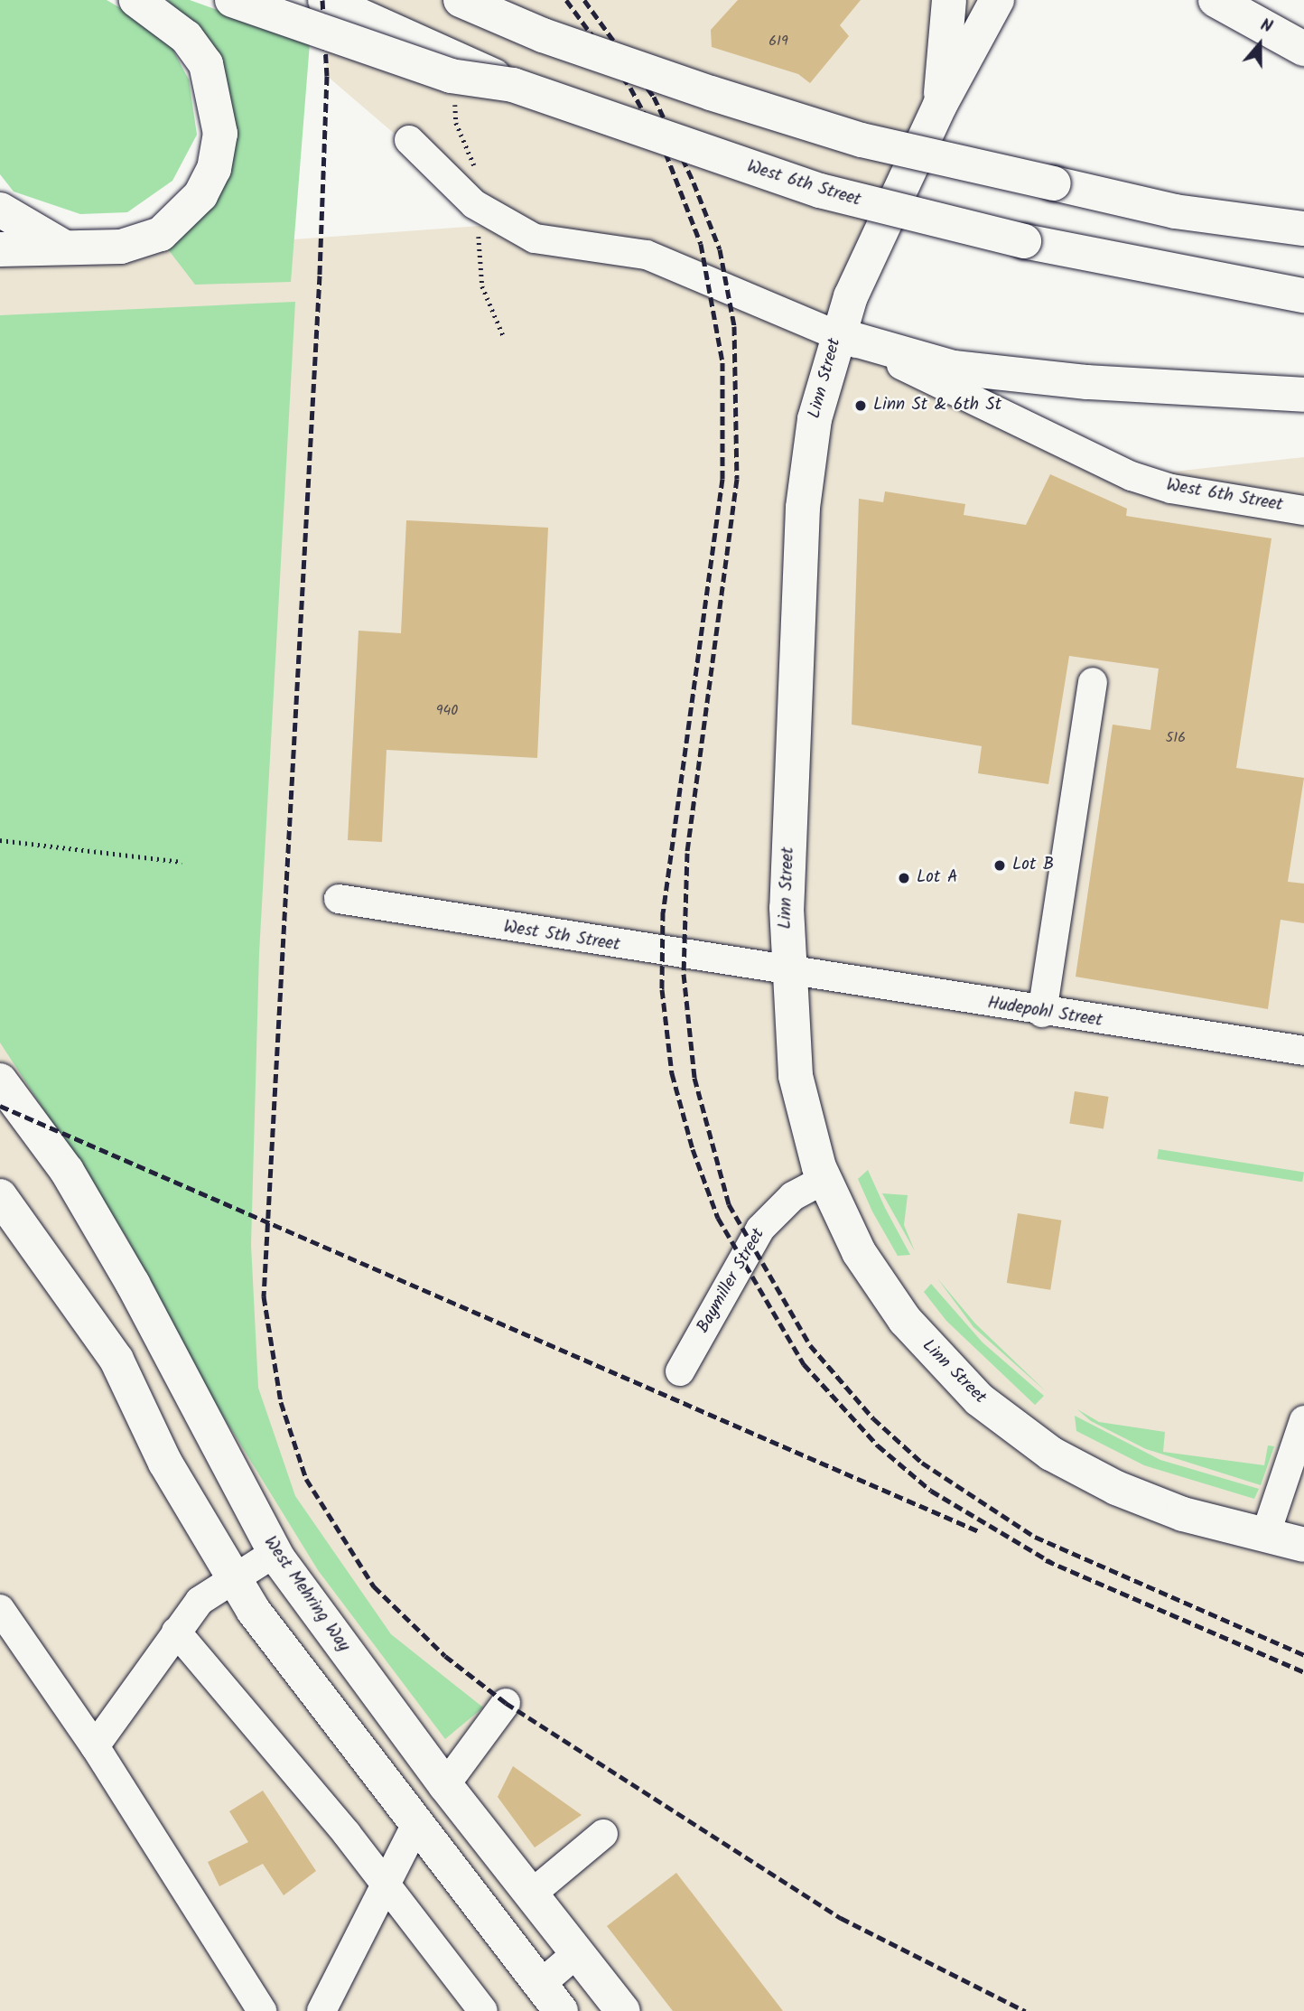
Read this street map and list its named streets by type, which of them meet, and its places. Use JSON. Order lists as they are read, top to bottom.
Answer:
{
  "streets": {
    "main road": ["West 6th Street", "Linn Street", "West Mehring Way"],
    "street": ["West 5th Street", "Hudepohl Street", "Baymiller Street"]
  },
  "crossings": [
    ["West 6th Street", "Linn Street"],
    ["Linn Street", "West 5th Street"],
    ["Linn Street", "Hudepohl Street"],
    ["Linn Street", "Baymiller Street"],
    ["West 5th Street", "Hudepohl Street"]
  ],
  "places": ["Linn St & 6th St", "Lot B", "Lot A"],
  "house_numbers": ["619", "940", "516"],
  "north": "top"
}
